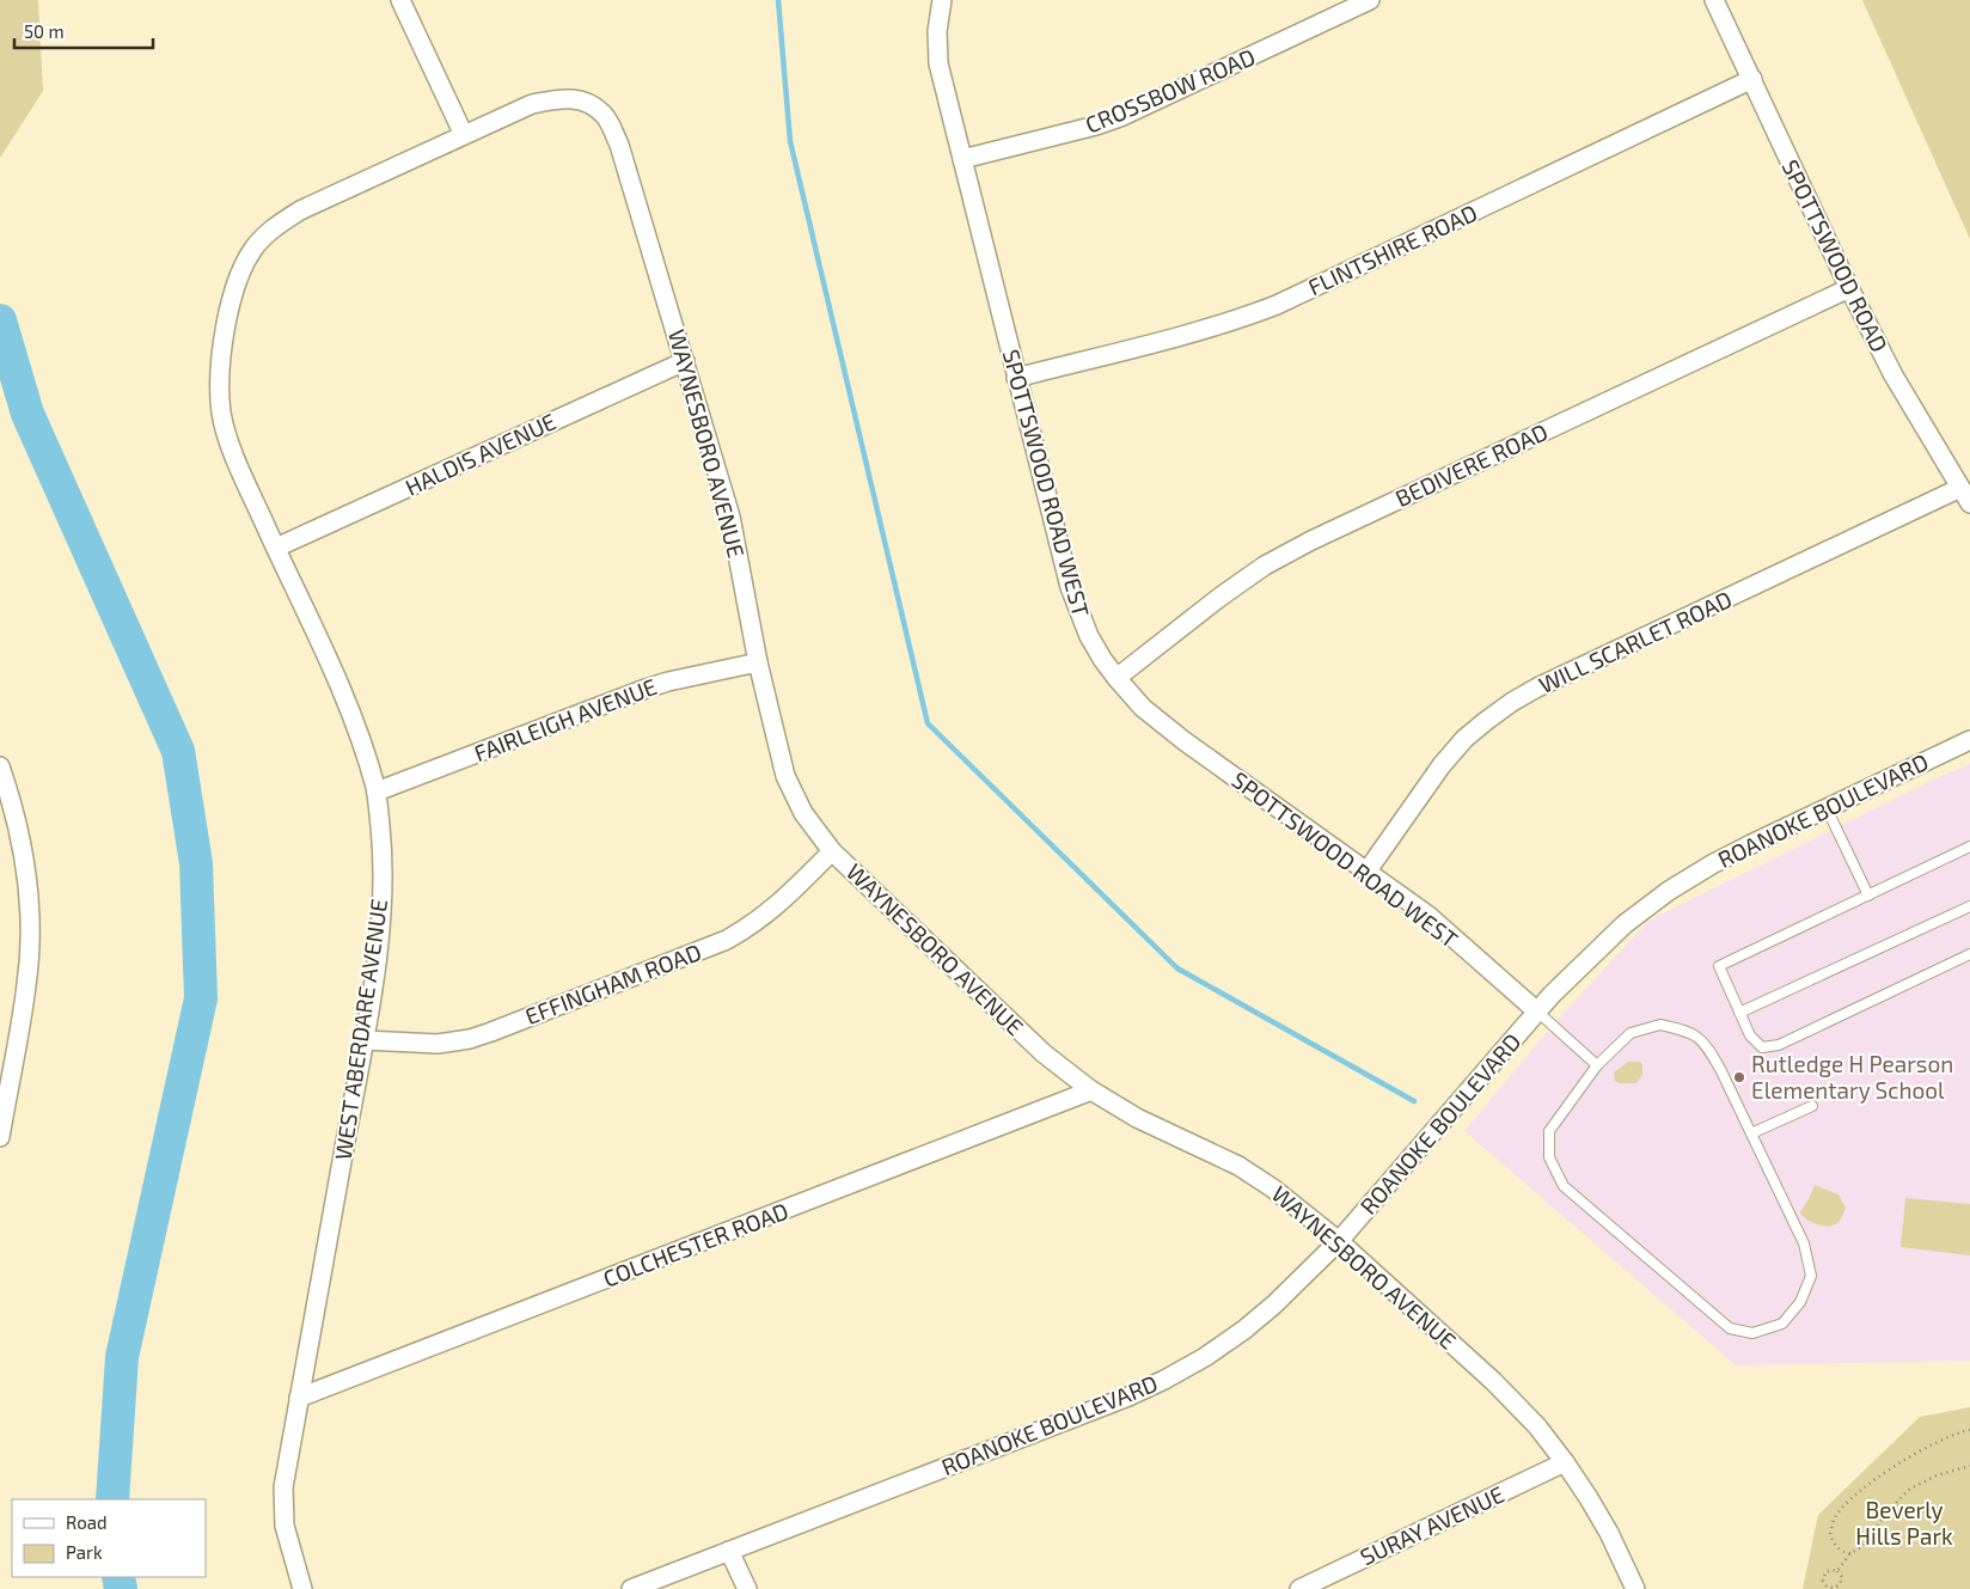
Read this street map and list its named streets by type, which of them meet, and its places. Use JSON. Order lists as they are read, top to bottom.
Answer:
{
  "streets": {
    "street": [
      "CROSSBOW ROAD",
      "FLINTSHIRE ROAD",
      "SPOTTSWOOD ROAD",
      "WAYNESBORO AVENUE",
      "HALDIS AVENUE",
      "BEDIVERE ROAD",
      "SPOTTSWOOD ROAD WEST",
      "WILL SCARLET ROAD",
      "FAIRLEIGH AVENUE",
      "ROANOKE BOULEVARD",
      "EFFINGHAM ROAD",
      "WEST ABERDARE AVENUE",
      "COLCHESTER ROAD",
      "SURAY AVENUE"
    ]
  },
  "crossings": [
    ["CROSSBOW ROAD", "SPOTTSWOOD ROAD WEST"],
    ["FLINTSHIRE ROAD", "SPOTTSWOOD ROAD"],
    ["FLINTSHIRE ROAD", "SPOTTSWOOD ROAD WEST"],
    ["SPOTTSWOOD ROAD", "BEDIVERE ROAD"],
    ["SPOTTSWOOD ROAD", "WILL SCARLET ROAD"],
    ["WAYNESBORO AVENUE", "HALDIS AVENUE"],
    ["WAYNESBORO AVENUE", "FAIRLEIGH AVENUE"],
    ["WAYNESBORO AVENUE", "ROANOKE BOULEVARD"],
    ["WAYNESBORO AVENUE", "EFFINGHAM ROAD"],
    ["WAYNESBORO AVENUE", "WEST ABERDARE AVENUE"],
    ["WAYNESBORO AVENUE", "COLCHESTER ROAD"],
    ["WAYNESBORO AVENUE", "SURAY AVENUE"],
    ["HALDIS AVENUE", "WEST ABERDARE AVENUE"],
    ["BEDIVERE ROAD", "SPOTTSWOOD ROAD WEST"],
    ["SPOTTSWOOD ROAD WEST", "WILL SCARLET ROAD"],
    ["SPOTTSWOOD ROAD WEST", "ROANOKE BOULEVARD"],
    ["FAIRLEIGH AVENUE", "WEST ABERDARE AVENUE"],
    ["EFFINGHAM ROAD", "WEST ABERDARE AVENUE"],
    ["WEST ABERDARE AVENUE", "COLCHESTER ROAD"]
  ],
  "parks": ["Beverly Hills Park"],
  "places": ["Rutledge H Pearson Elementary School"],
  "legend": ["Road", "Park"],
  "scale_bar": "50 m"
}
